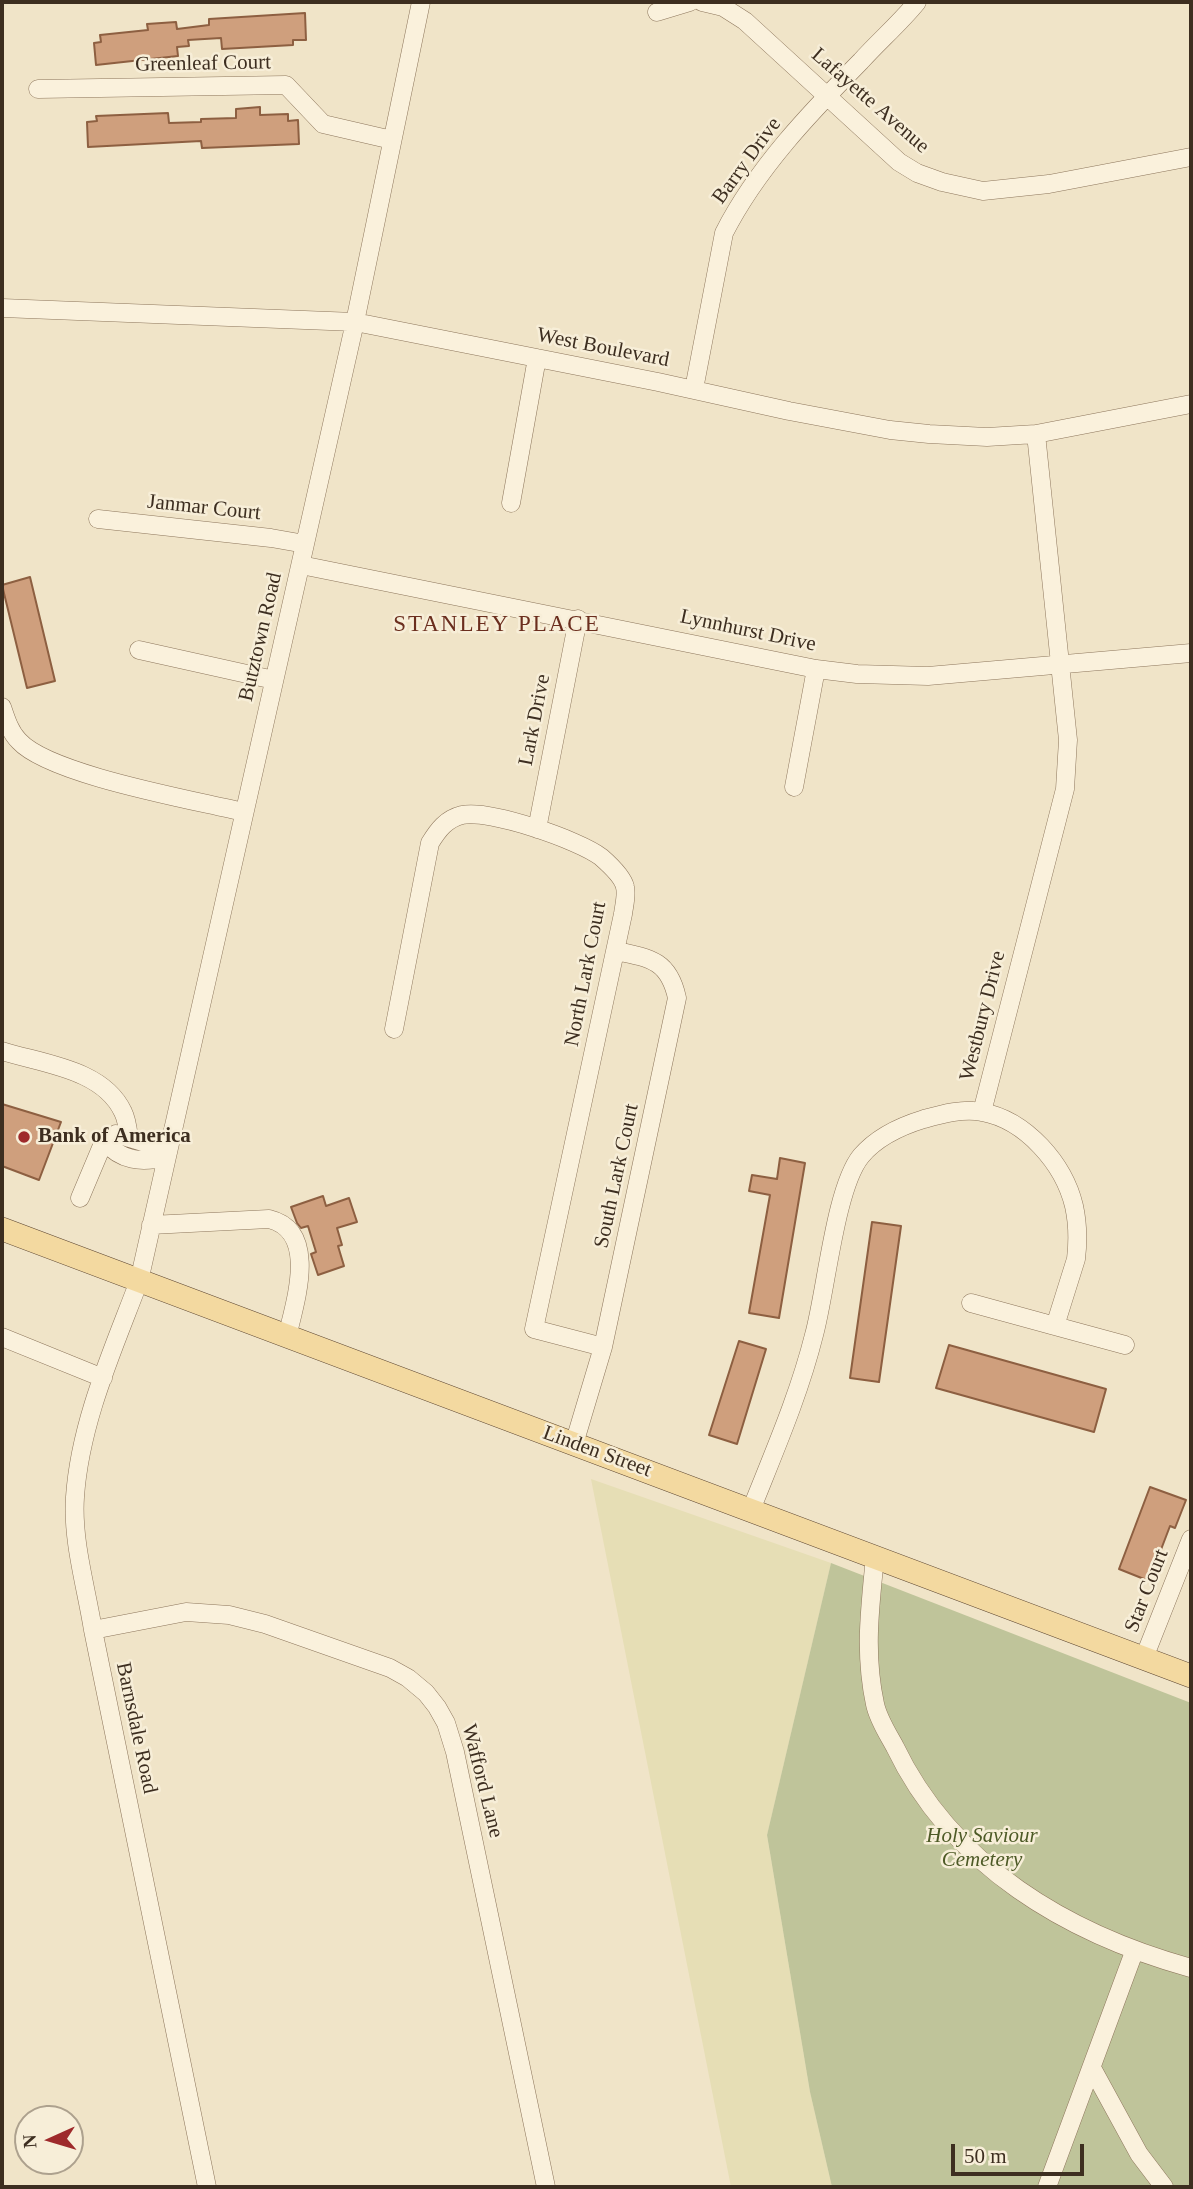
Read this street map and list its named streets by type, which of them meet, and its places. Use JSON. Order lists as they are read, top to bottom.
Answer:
{
  "streets": {
    "main road": ["Linden Street"],
    "street": [
      "Greenleaf Court",
      "Lafayette Avenue",
      "Barry Drive",
      "West Boulevard",
      "Janmar Court",
      "Lynnhurst Drive",
      "Butztown Road",
      "Lark Drive",
      "North Lark Court",
      "Westbury Drive",
      "South Lark Court",
      "Star Court",
      "Barnsdale Road",
      "Wafford Lane"
    ]
  },
  "crossings": [
    ["Greenleaf Court", "Butztown Road"],
    ["Lafayette Avenue", "Barry Drive"],
    ["Barry Drive", "West Boulevard"],
    ["West Boulevard", "Butztown Road"],
    ["West Boulevard", "Westbury Drive"],
    ["Janmar Court", "Butztown Road"],
    ["Lynnhurst Drive", "Butztown Road"],
    ["Lynnhurst Drive", "Lark Drive"],
    ["Lynnhurst Drive", "Westbury Drive"],
    ["Butztown Road", "Linden Street"],
    ["Butztown Road", "Barnsdale Road"],
    ["Lark Drive", "North Lark Court"],
    ["North Lark Court", "South Lark Court"],
    ["Westbury Drive", "Linden Street"],
    ["South Lark Court", "Linden Street"],
    ["Linden Street", "Star Court"],
    ["Linden Street", "Barnsdale Road"],
    ["Barnsdale Road", "Wafford Lane"]
  ],
  "districts": ["STANLEY PLACE"],
  "parks": ["Holy Saviour Cemetery"],
  "places": ["Bank of America"],
  "scale_bar": "50 m",
  "north": "left"
}
